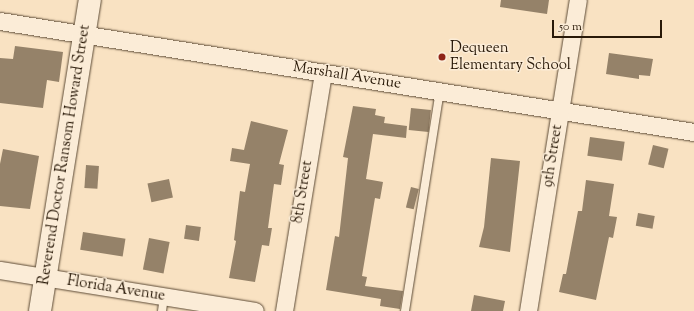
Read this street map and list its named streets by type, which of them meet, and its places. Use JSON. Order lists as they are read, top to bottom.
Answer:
{
  "streets": {
    "street": [
      "Marshall Avenue",
      "Reverend Doctor Ransom Howard Street",
      "9th Street",
      "8th Street",
      "Florida Avenue"
    ]
  },
  "crossings": [
    ["Marshall Avenue", "Reverend Doctor Ransom Howard Street"],
    ["Marshall Avenue", "9th Street"],
    ["Marshall Avenue", "8th Street"],
    ["Reverend Doctor Ransom Howard Street", "Florida Avenue"]
  ],
  "places": ["Dequeen Elementary School"],
  "scale_bar": "50 m"
}
